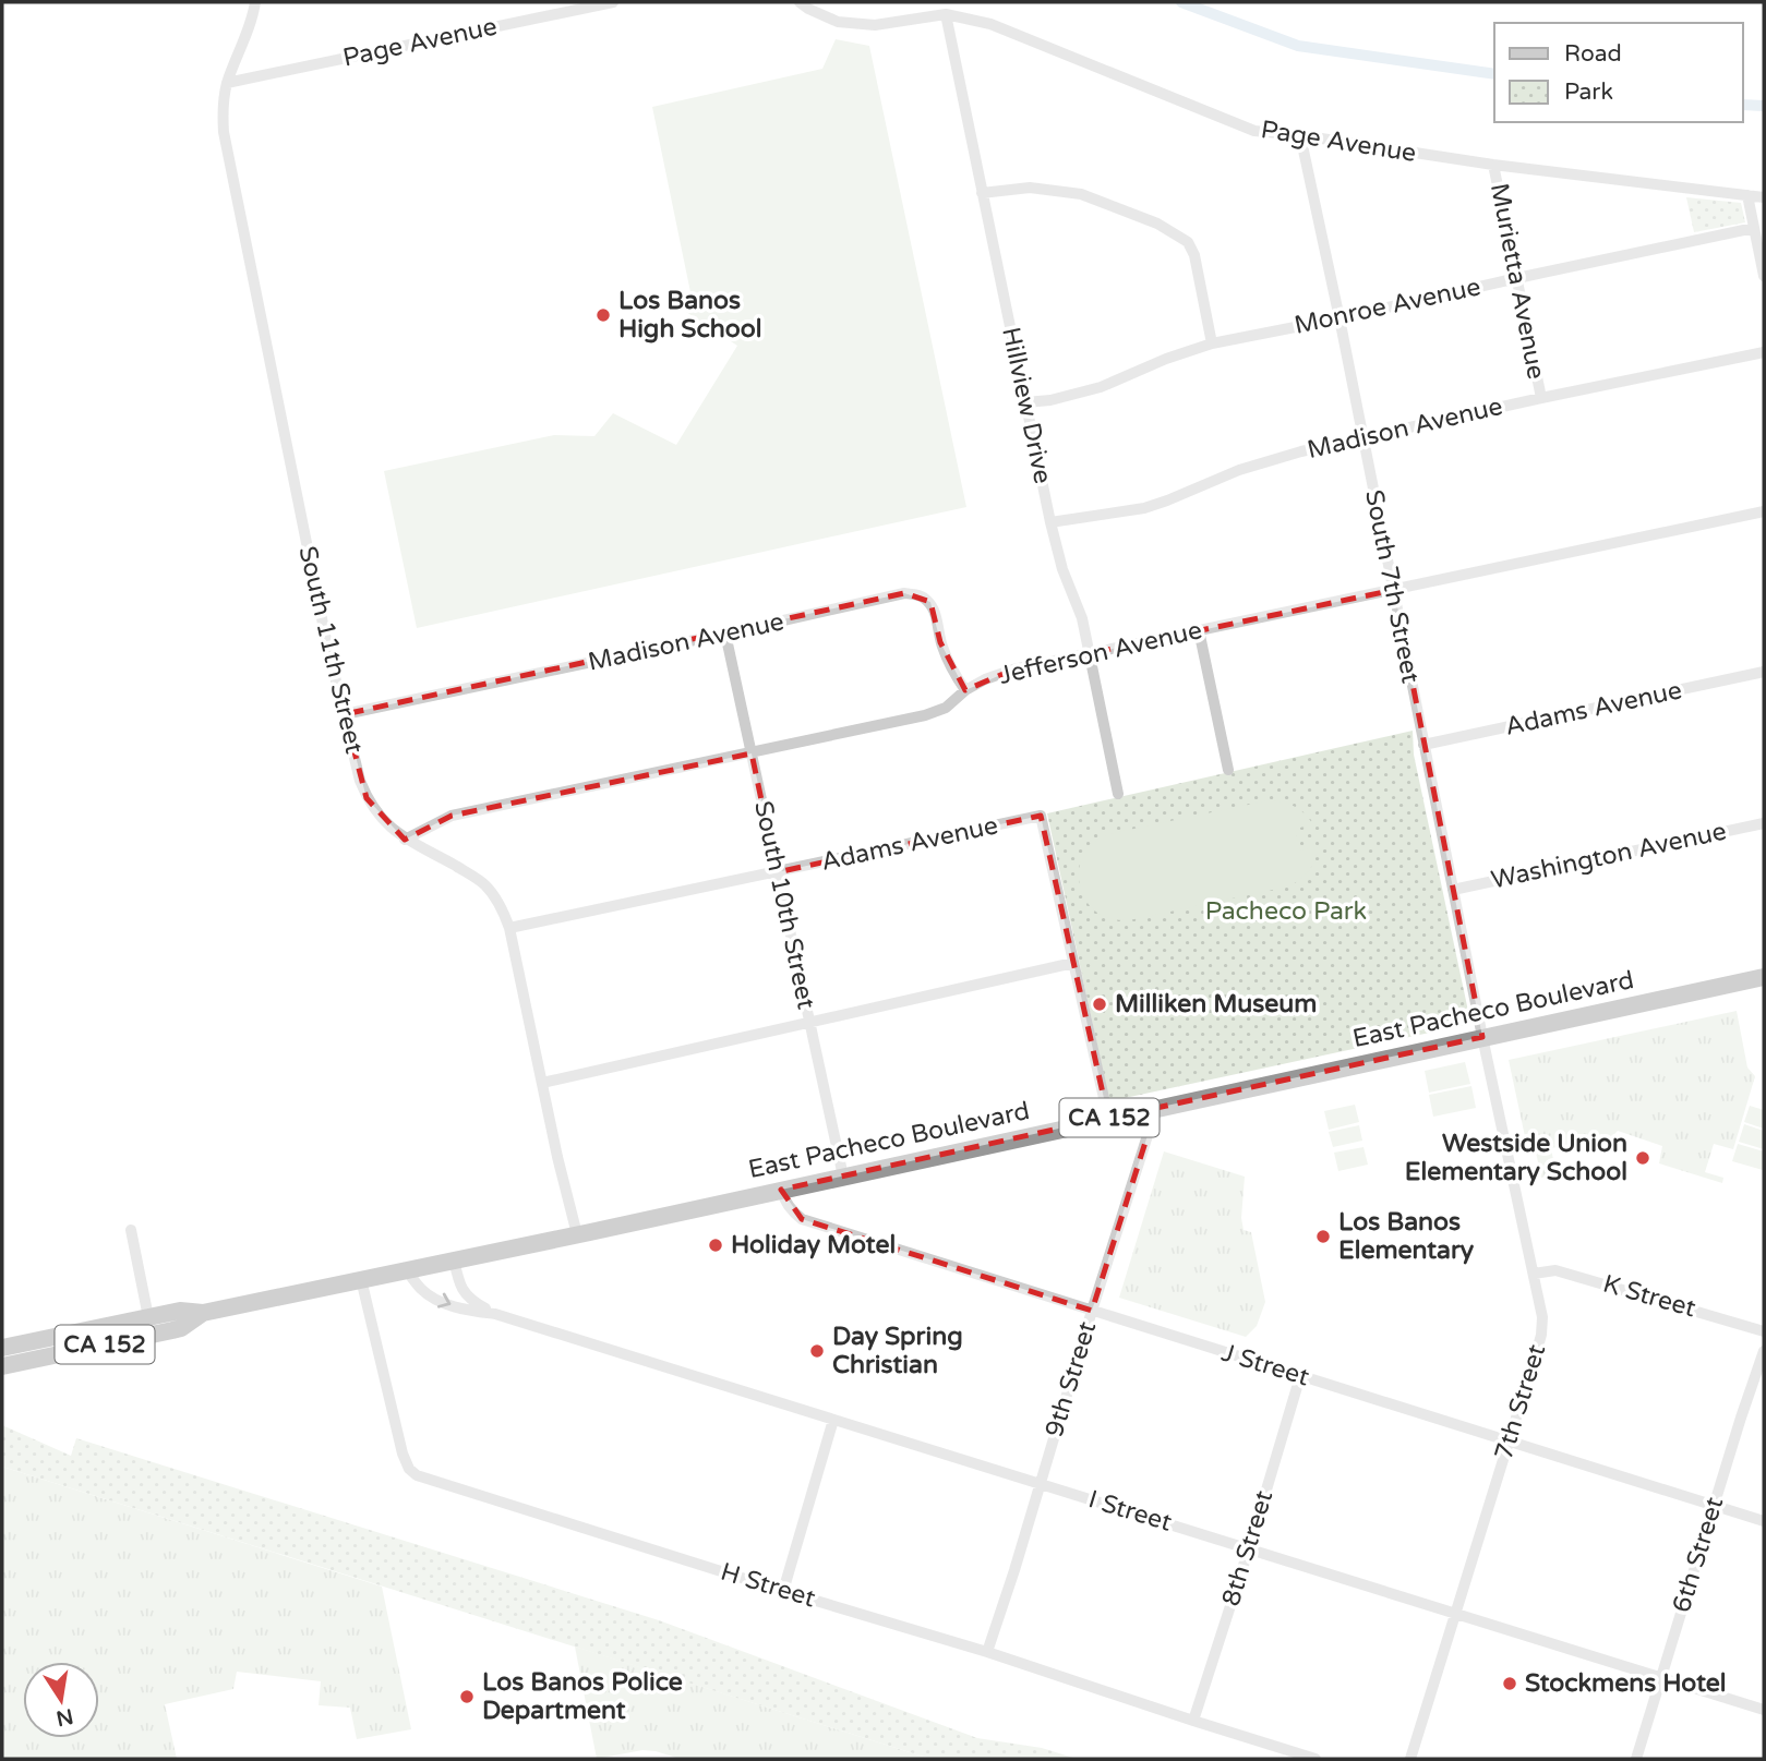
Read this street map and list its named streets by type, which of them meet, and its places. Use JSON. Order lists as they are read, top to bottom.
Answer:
{
  "streets": {
    "highway": ["East Pacheco Boulevard", "CA 152"],
    "street": [
      "Page Avenue",
      "Murietta Avenue",
      "Monroe Avenue",
      "Hillview Drive",
      "Madison Avenue",
      "South 7th Street",
      "South 11th Street",
      "Jefferson Avenue",
      "Adams Avenue",
      "Washington Avenue",
      "South 10th Street",
      "K Street",
      "J Street",
      "9th Street",
      "7th Street",
      "I Street",
      "8th Street",
      "6th Street",
      "H Street"
    ]
  },
  "crossings": [
    ["Page Avenue", "Murietta Avenue"],
    ["Page Avenue", "Hillview Drive"],
    ["Page Avenue", "South 7th Street"],
    ["Page Avenue", "South 11th Street"],
    ["Murietta Avenue", "Monroe Avenue"],
    ["Murietta Avenue", "Madison Avenue"],
    ["Monroe Avenue", "Hillview Drive"],
    ["Monroe Avenue", "South 7th Street"],
    ["Hillview Drive", "Madison Avenue"],
    ["Hillview Drive", "Jefferson Avenue"],
    ["Madison Avenue", "South 7th Street"],
    ["Madison Avenue", "South 11th Street"],
    ["Madison Avenue", "Jefferson Avenue"],
    ["Madison Avenue", "South 10th Street"],
    ["South 7th Street", "Jefferson Avenue"],
    ["South 7th Street", "Adams Avenue"],
    ["South 7th Street", "Washington Avenue"],
    ["South 7th Street", "East Pacheco Boulevard"],
    ["South 7th Street", "7th Street"],
    ["South 11th Street", "Jefferson Avenue"],
    ["South 11th Street", "Adams Avenue"],
    ["South 11th Street", "East Pacheco Boulevard"],
    ["Jefferson Avenue", "South 10th Street"],
    ["Adams Avenue", "South 10th Street"],
    ["South 10th Street", "East Pacheco Boulevard"],
    ["East Pacheco Boulevard", "J Street"],
    ["East Pacheco Boulevard", "9th Street"],
    ["East Pacheco Boulevard", "7th Street"],
    ["East Pacheco Boulevard", "I Street"],
    ["East Pacheco Boulevard", "H Street"],
    ["K Street", "7th Street"],
    ["J Street", "9th Street"],
    ["J Street", "7th Street"],
    ["J Street", "8th Street"],
    ["J Street", "6th Street"],
    ["9th Street", "I Street"],
    ["9th Street", "H Street"],
    ["7th Street", "I Street"],
    ["I Street", "8th Street"],
    ["I Street", "6th Street"],
    ["8th Street", "H Street"]
  ],
  "parks": ["Pacheco Park"],
  "places": [
    "Los Banos High School",
    "Milliken Museum",
    "Westside Union Elementary School",
    "Los Banos Elementary",
    "Holiday Motel",
    "Day Spring Christian",
    "Stockmens Hotel",
    "Los Banos Police Department"
  ],
  "legend": ["Road", "Park"],
  "north": "bottom"
}
